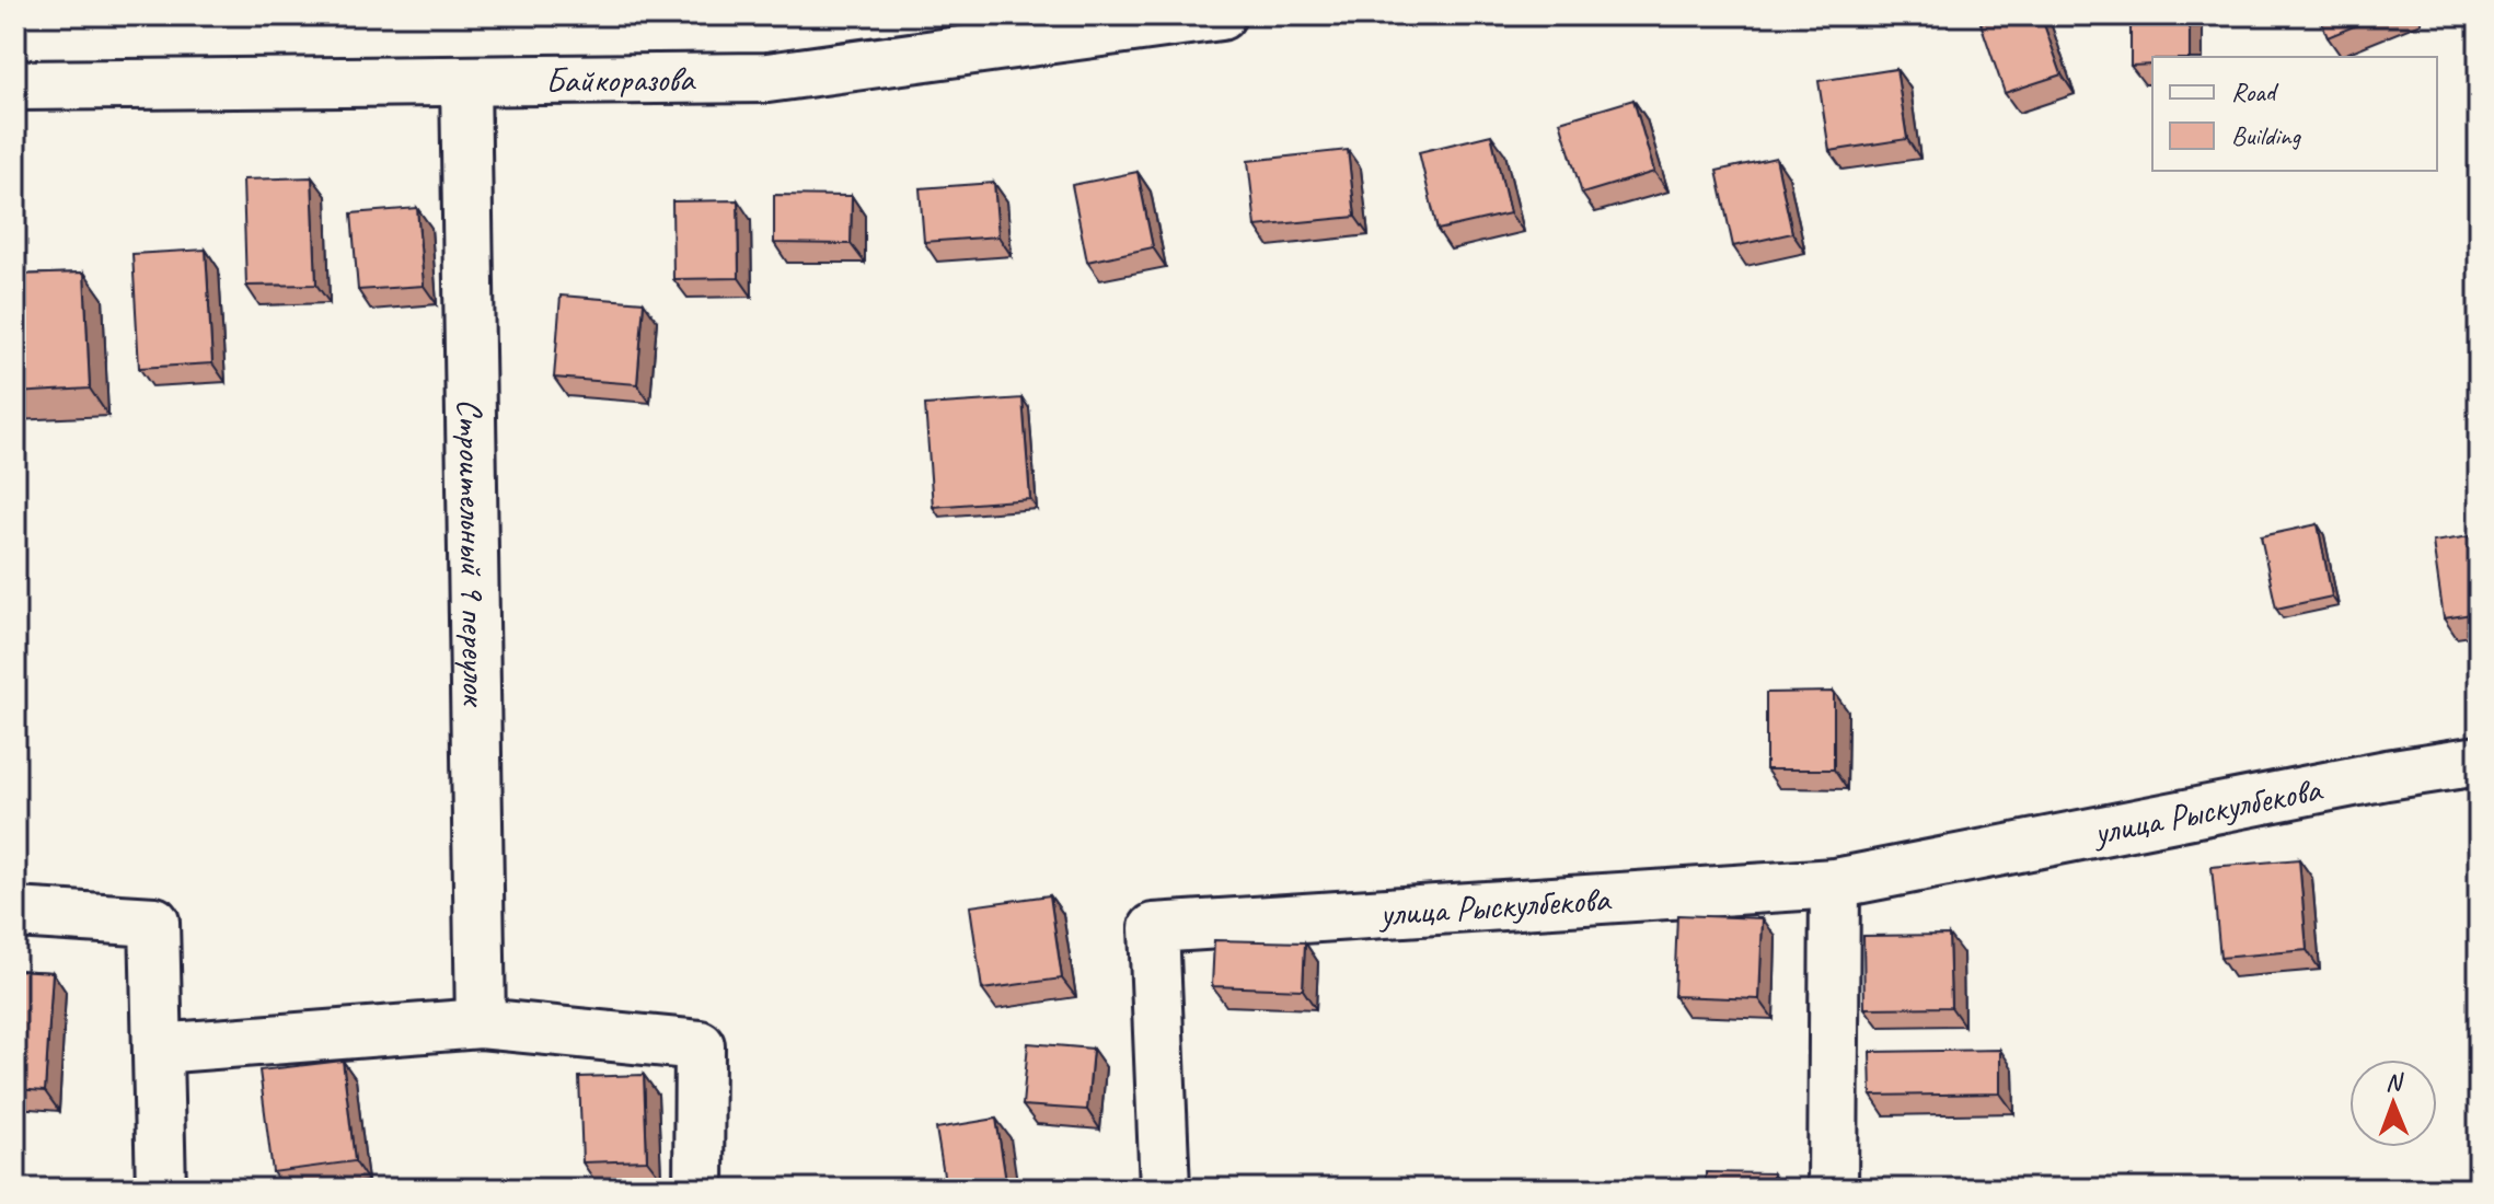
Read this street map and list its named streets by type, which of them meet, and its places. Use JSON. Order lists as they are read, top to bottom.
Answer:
{
  "streets": {
    "street": ["Байкоразова", "Строительный 9 переулок", "улица Рыскулбекова"]
  },
  "crossings": [
    ["Байкоразова", "Строительный 9 переулок"]
  ],
  "legend": ["Road", "Building"],
  "north": "top"
}
